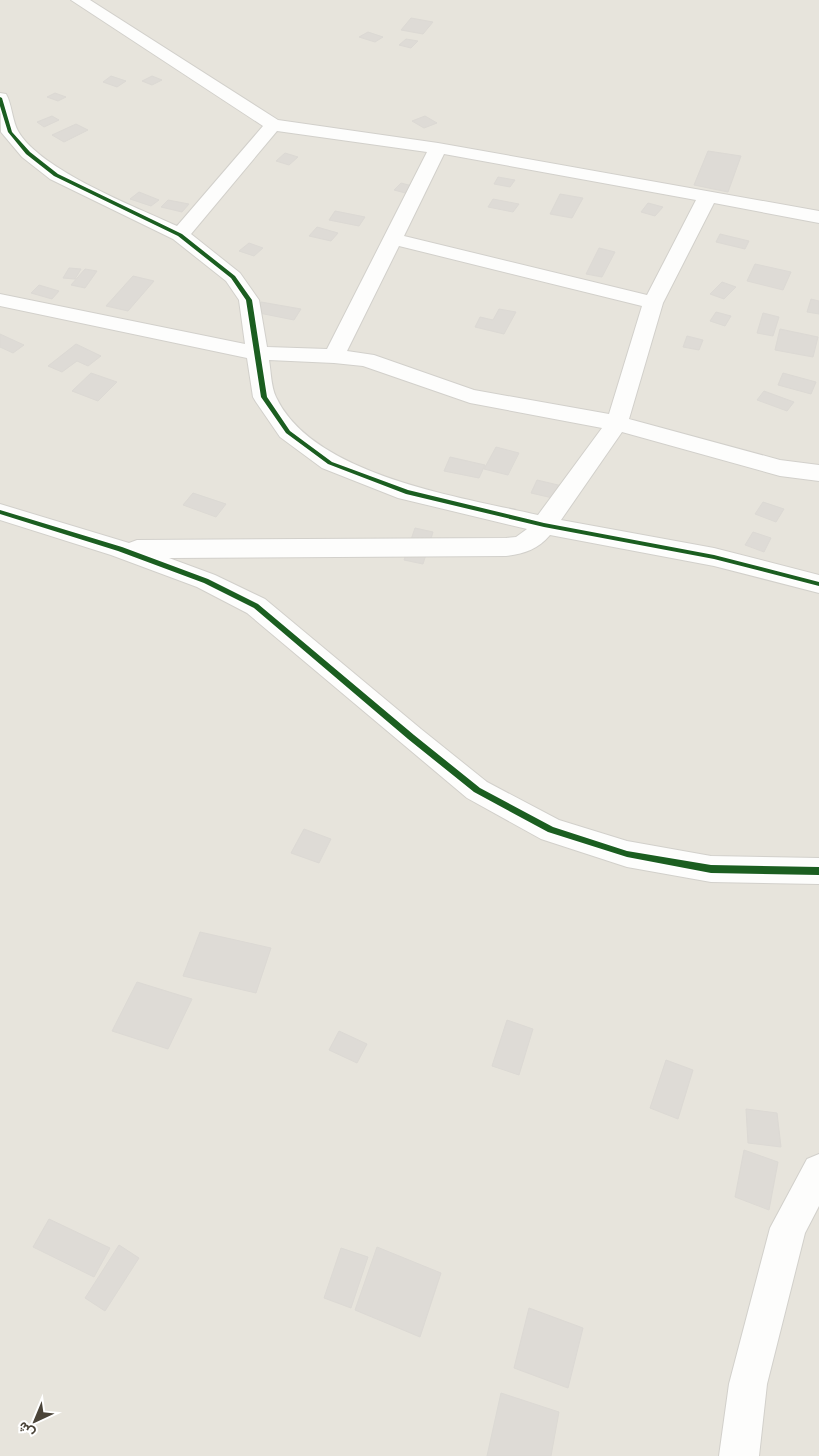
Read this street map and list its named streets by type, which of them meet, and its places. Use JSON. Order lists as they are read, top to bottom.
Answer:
{
  "north": "bottom left"
}
